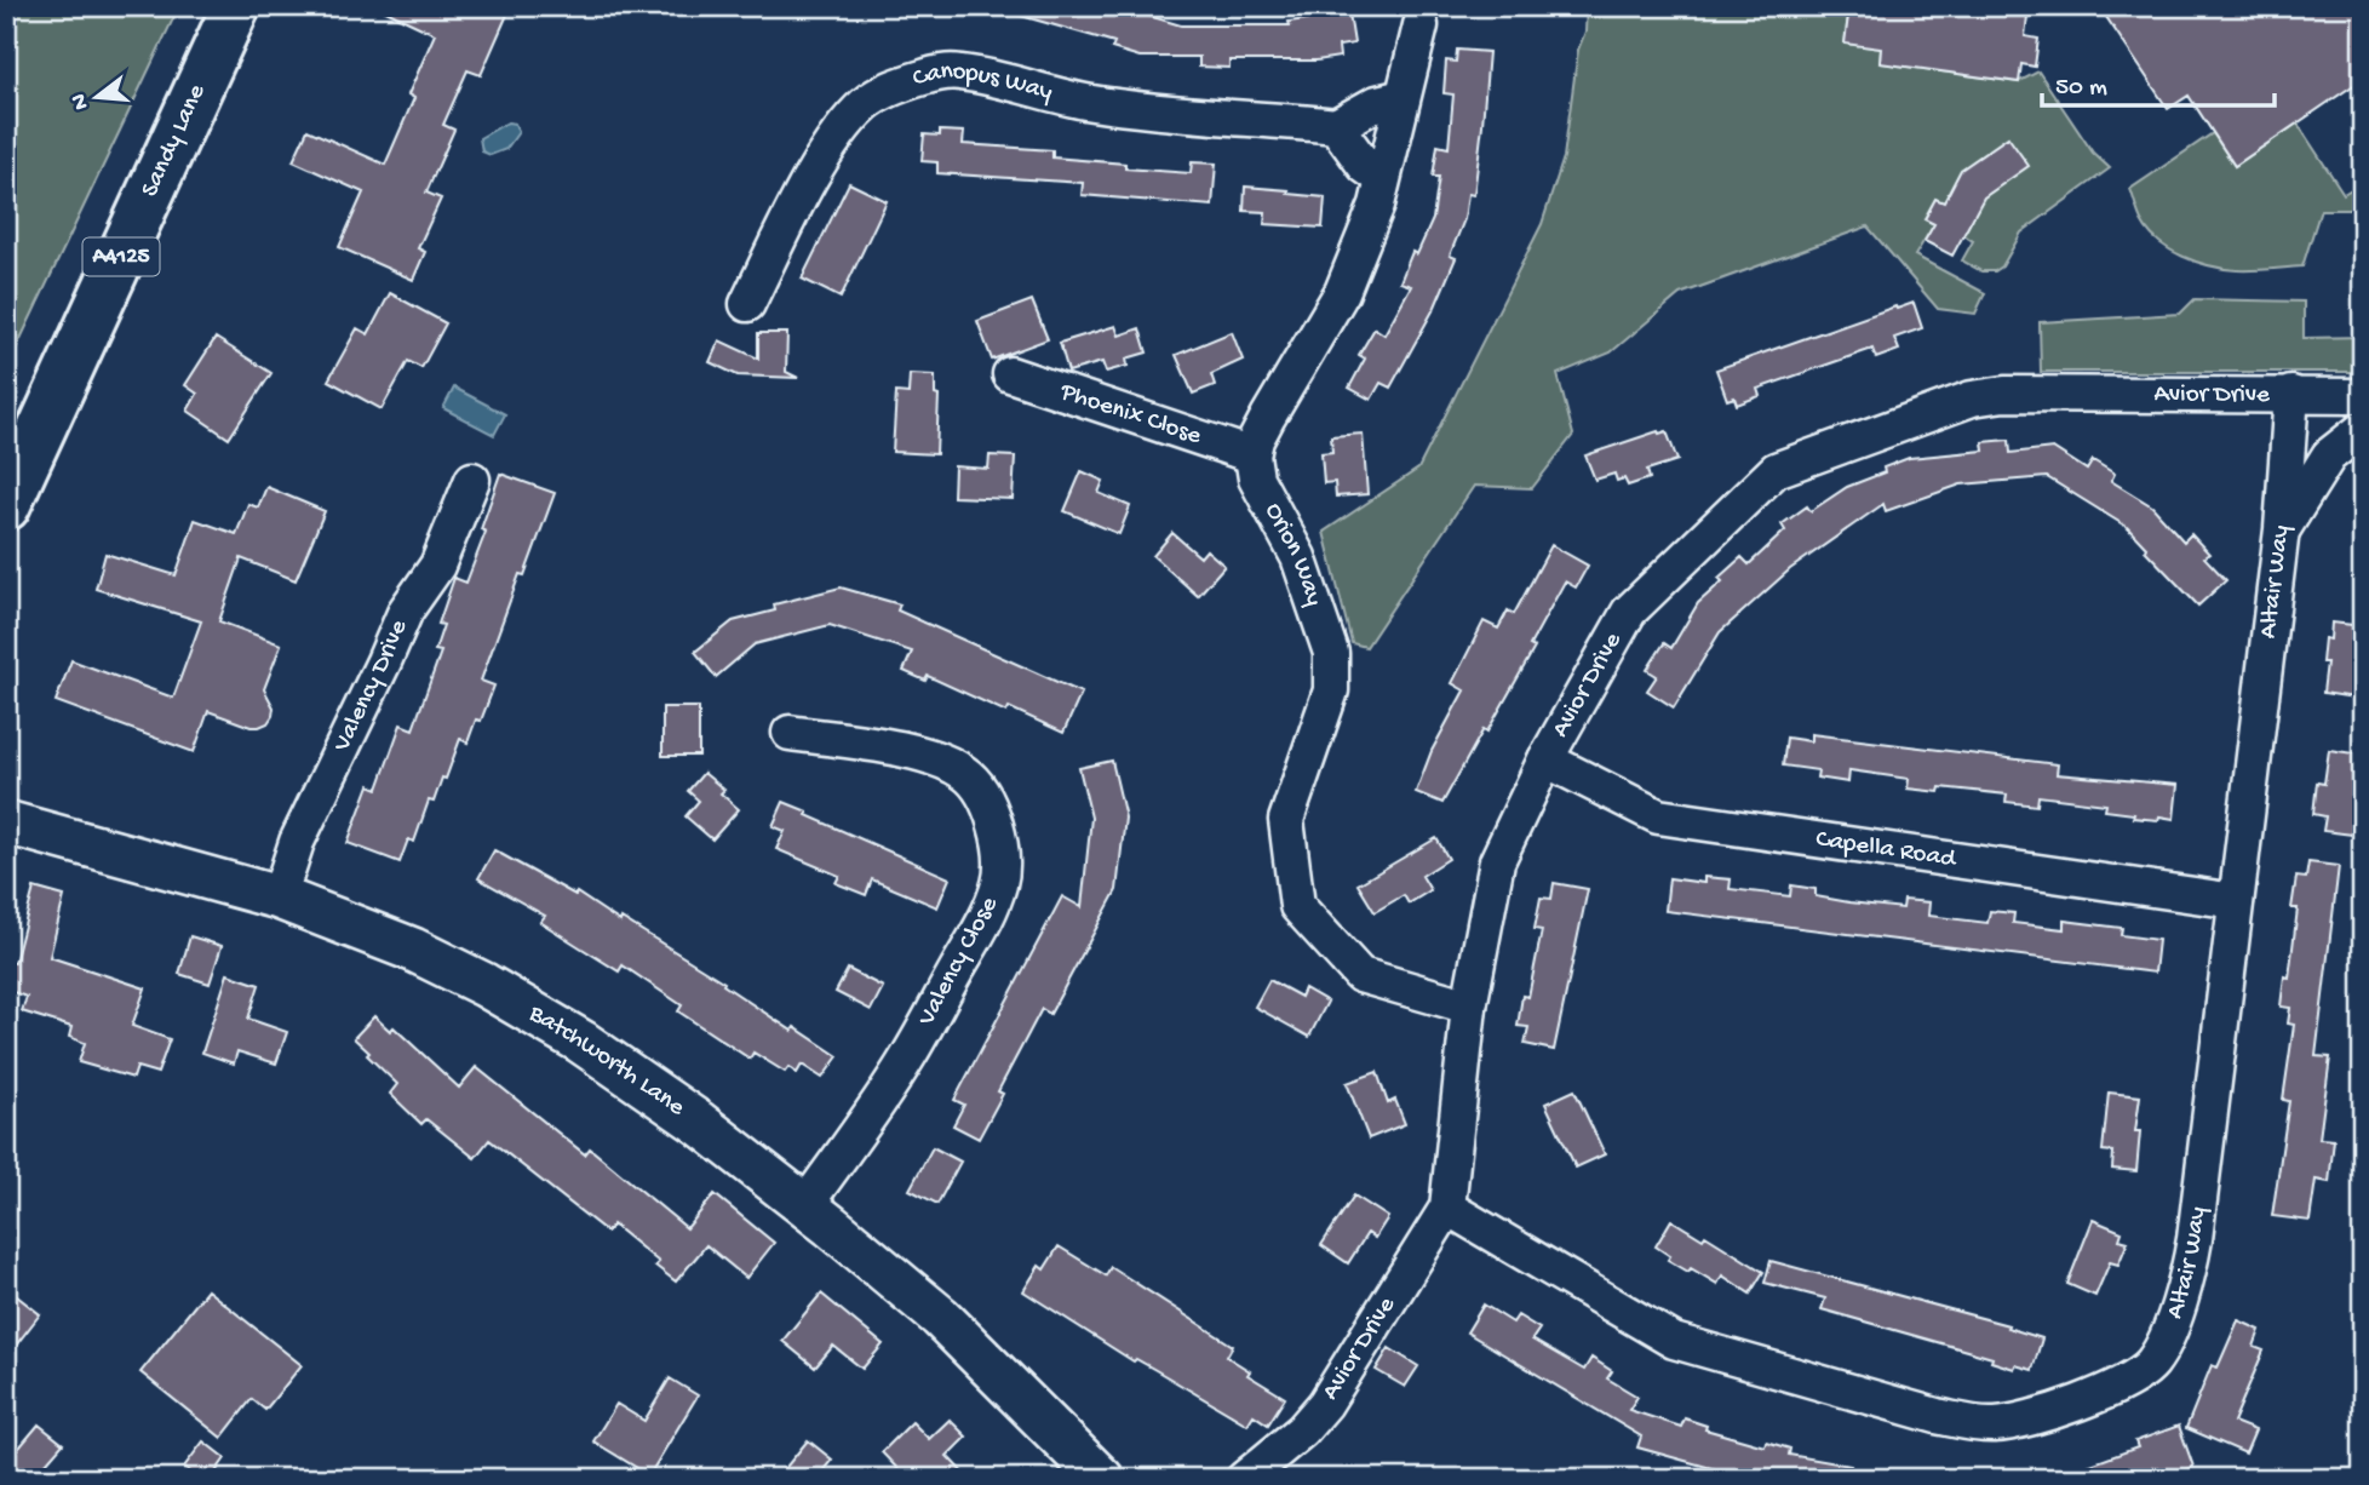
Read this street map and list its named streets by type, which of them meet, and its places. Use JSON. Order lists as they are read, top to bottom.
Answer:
{
  "streets": {
    "main road": ["Sandy Lane", "A4125"],
    "street": [
      "Canopus Way",
      "Avior Drive",
      "Phoenix Close",
      "Orion Way",
      "Altair Way",
      "Valency Drive",
      "Capella Road",
      "Valency Close",
      "Batchworth Lane"
    ]
  },
  "crossings": [
    ["Avior Drive", "Orion Way"],
    ["Avior Drive", "Altair Way"],
    ["Avior Drive", "Capella Road"],
    ["Phoenix Close", "Orion Way"],
    ["Altair Way", "Capella Road"],
    ["Valency Drive", "Batchworth Lane"],
    ["Valency Close", "Batchworth Lane"]
  ],
  "scale_bar": "50 m",
  "north": "left"
}
